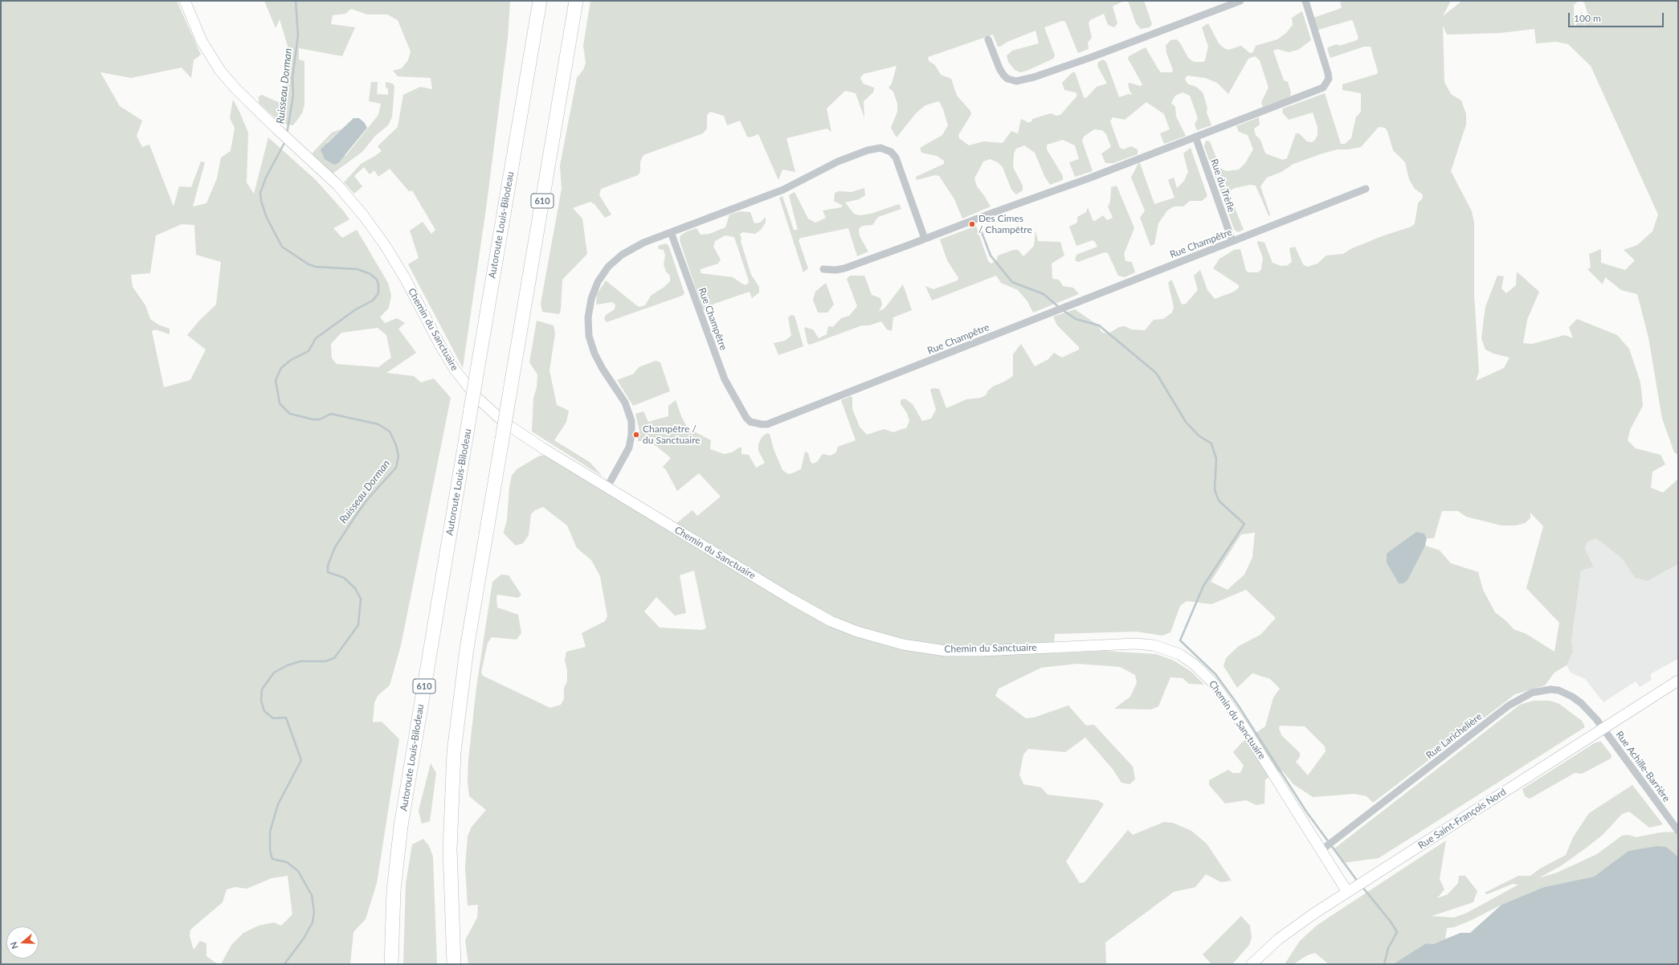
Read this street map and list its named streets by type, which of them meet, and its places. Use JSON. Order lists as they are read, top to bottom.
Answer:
{
  "streets": {
    "highway": ["610", "Autoroute Louis-Bilodeau"],
    "street": [
      "Rue du Trèfle",
      "Rue Champêtre",
      "Chemin du Sanctuaire",
      "Rue Larichelière",
      "Rue Achille-Barrière",
      "Rue Saint-François Nord"
    ]
  },
  "crossings": [
    ["Rue du Trèfle", "Rue Champêtre"],
    ["Chemin du Sanctuaire", "Rue Larichelière"],
    ["Chemin du Sanctuaire", "Rue Saint-François Nord"],
    ["Rue Larichelière", "Rue Achille-Barrière"],
    ["Rue Larichelière", "Rue Saint-François Nord"],
    ["Rue Achille-Barrière", "Rue Saint-François Nord"]
  ],
  "water": ["Ruisseau Dorman"],
  "places": ["Des Cimes / Champêtre", "Champêtre / du Sanctuaire"],
  "scale_bar": "100 m",
  "north": "left"
}
